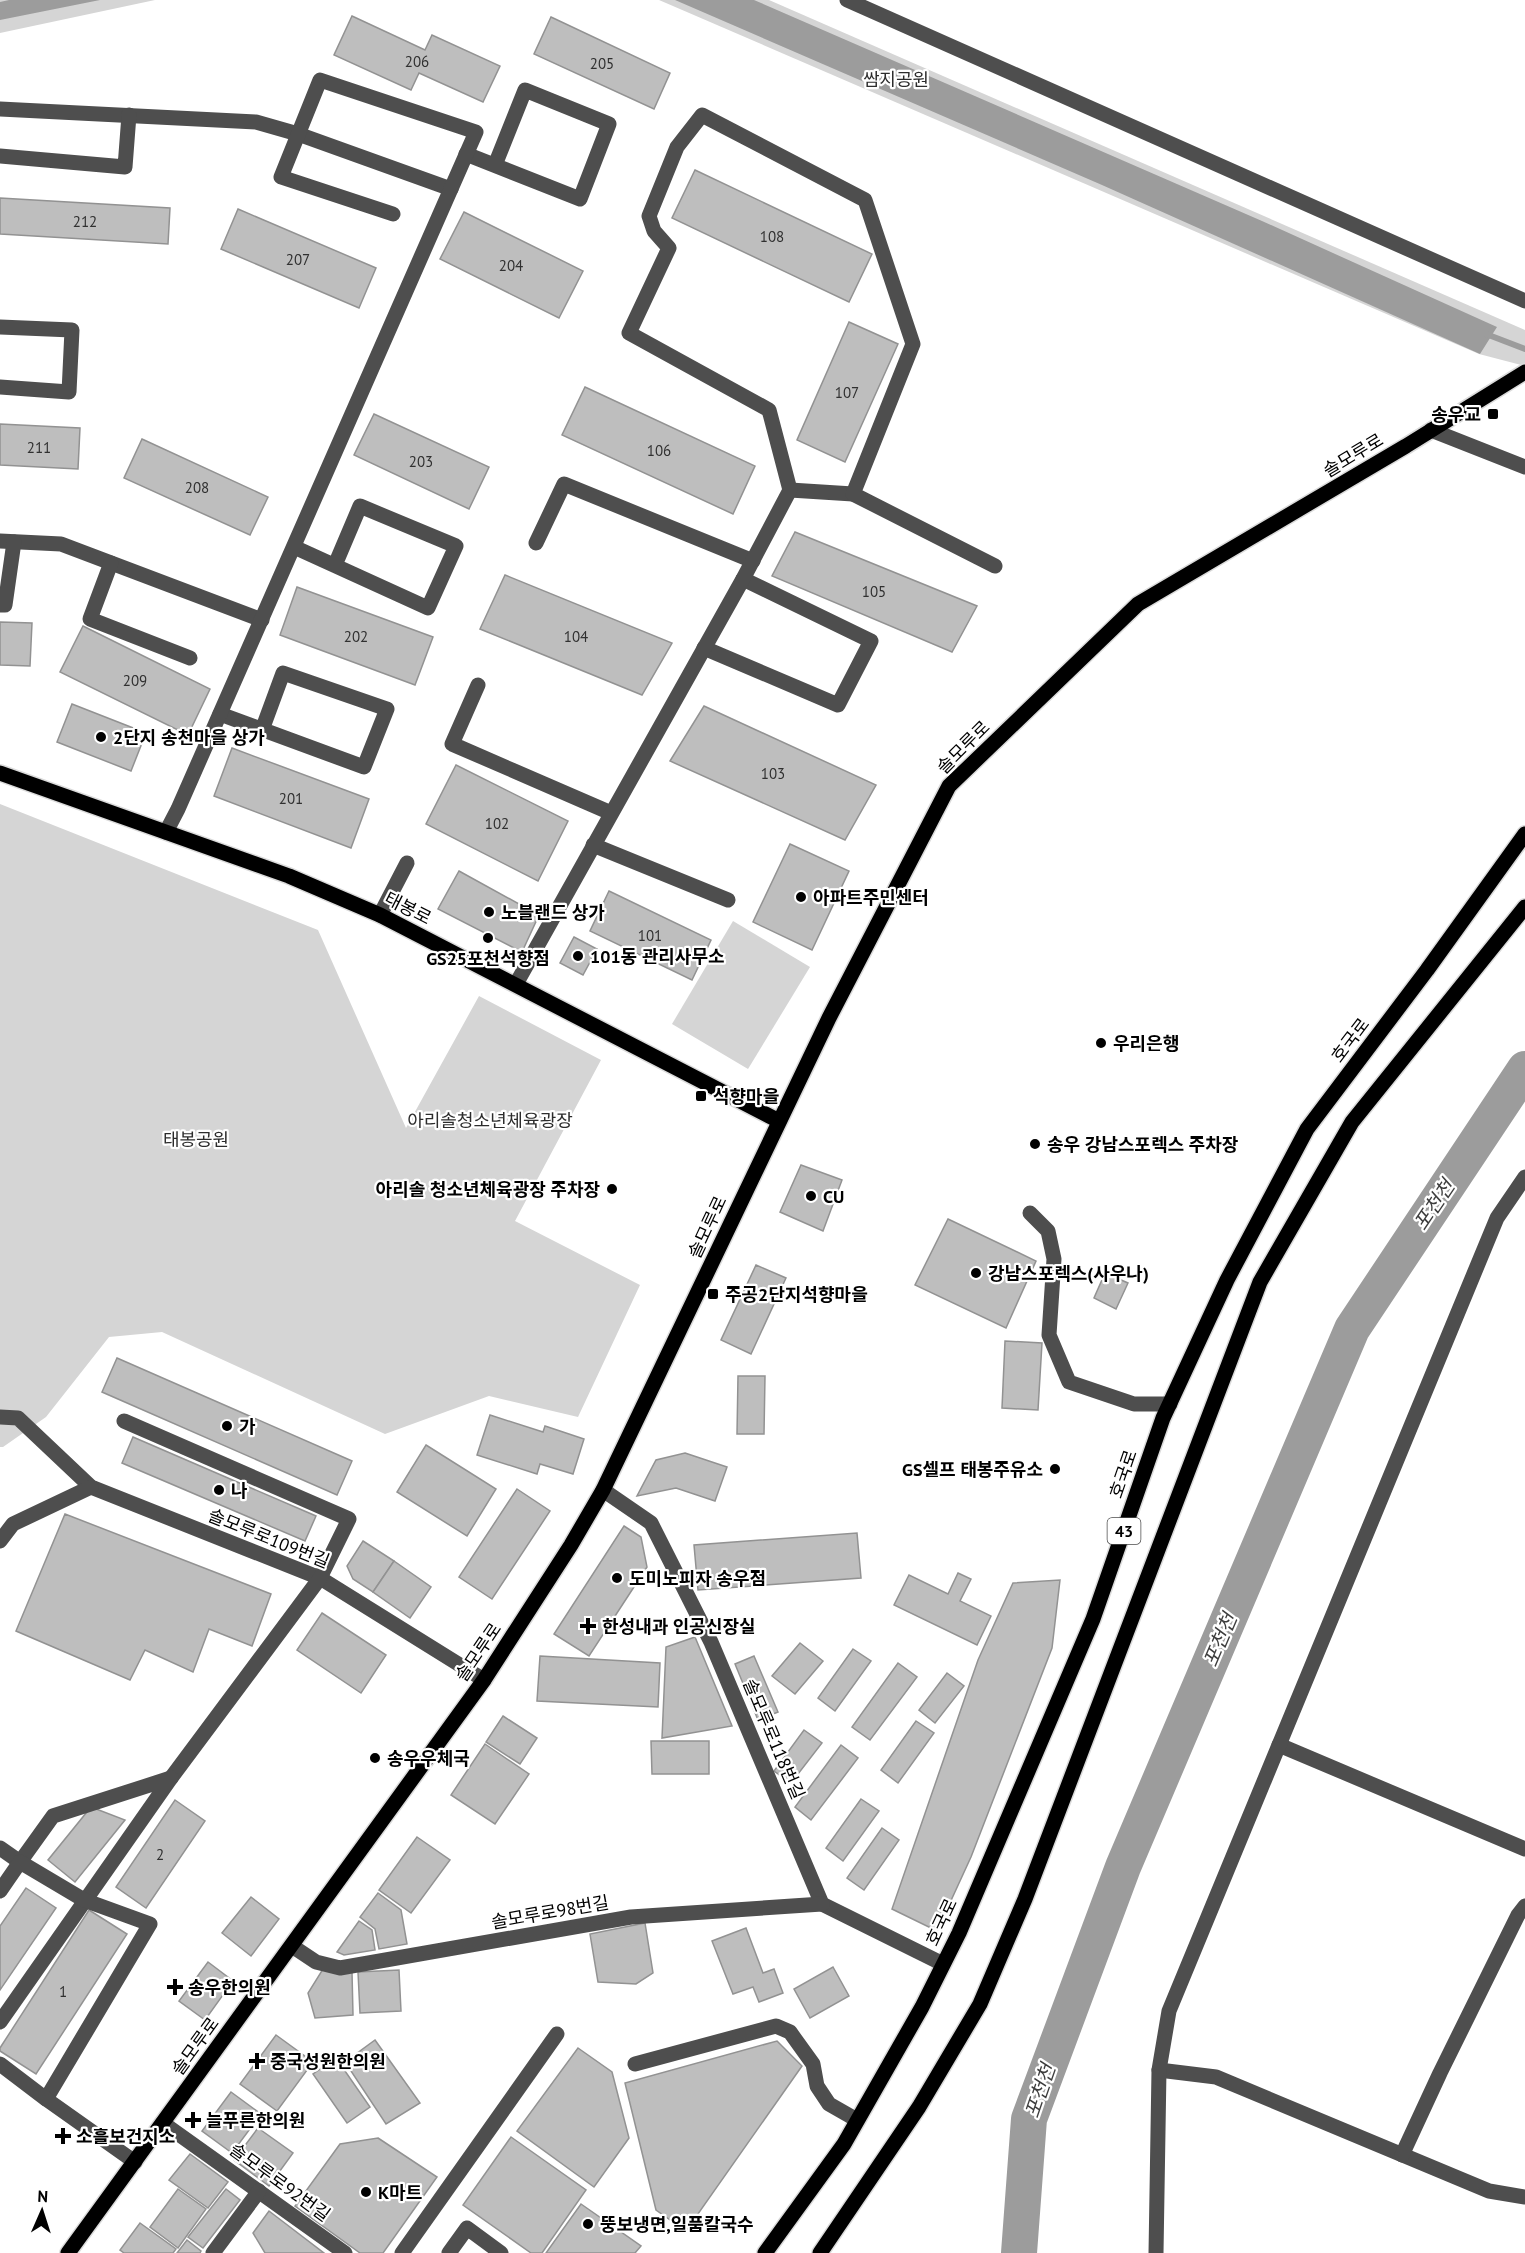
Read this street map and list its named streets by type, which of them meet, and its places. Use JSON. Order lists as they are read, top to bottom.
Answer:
{
  "streets": {
    "main road": [
      "솔모루로",
      "태봉로",
      "호국로",
      "43"
    ],
    "street": [
      "솔모루로109번길",
      "솔모루로118번길",
      "솔모루로98번길",
      "솔모루로92번길"
    ]
  },
  "crossings": [
    ["솔모루로", "태봉로"],
    ["솔모루로", "솔모루로109번길"],
    ["솔모루로", "솔모루로118번길"],
    ["솔모루로", "솔모루로98번길"],
    ["솔모루로", "솔모루로92번길"],
    ["솔모루로118번길", "솔모루로98번길"]
  ],
  "water": ["포천천"],
  "parks": ["쌈지공원", "아리솔청소년체육광장", "태봉공원"],
  "places": {
    "transit": ["송우교", "석향마을", "주공2단지석향마을"],
    "other": [
      "2단지 송천마을 상가",
      "아파트주민센터",
      "노블랜드 상가",
      "GS25포천석향점",
      "101동 관리사무소",
      "우리은행",
      "송우 강남스포렉스 주차장",
      "아리솔 청소년체육광장 주차장",
      "CU",
      "강남스포렉스(사우나)",
      "가",
      "GS셀프 태봉주유소",
      "나",
      "도미노피자 송우점",
      "송우우체국",
      "K마트",
      "뚱보냉면,일품칼국수"
    ],
    "health": [
      "한성내과 인공신장실",
      "송우한의원",
      "중국성원한의원",
      "늘푸른한의원",
      "소흘보건지소"
    ]
  },
  "house_numbers": [
    "206",
    "205",
    "212",
    "108",
    "207",
    "204",
    "107",
    "211",
    "106",
    "203",
    "208",
    "105",
    "202",
    "104",
    "209",
    "103",
    "201",
    "102",
    "101",
    "2",
    "1"
  ],
  "north": "top"
}
